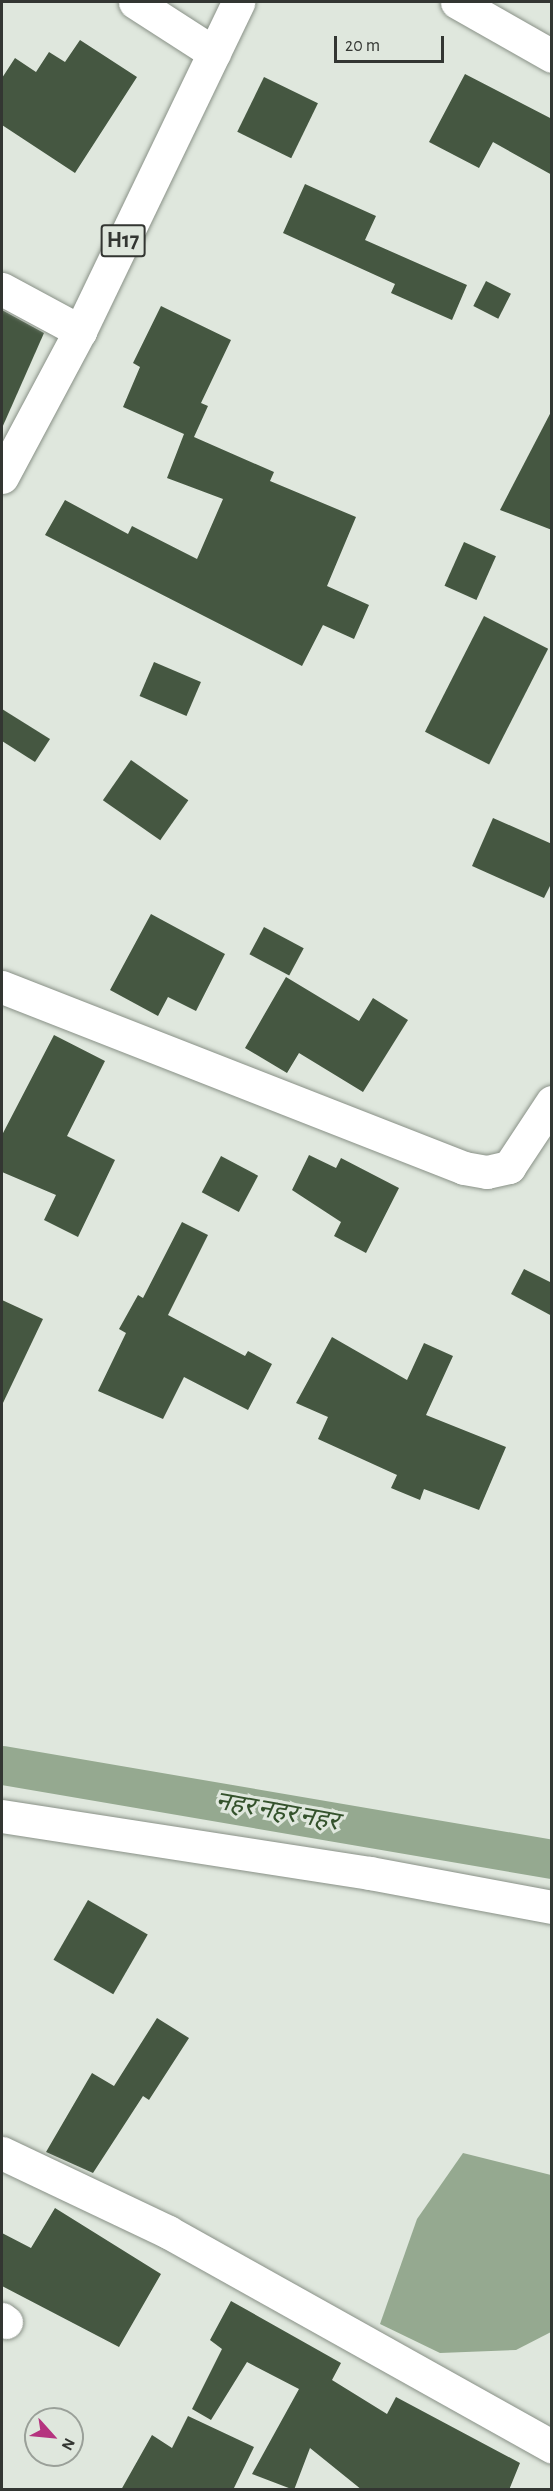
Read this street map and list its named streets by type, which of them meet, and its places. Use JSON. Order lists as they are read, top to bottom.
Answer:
{
  "streets": {
    "street": ["H17"]
  },
  "water": ["नहर नहर नहर"],
  "scale_bar": "20 m",
  "north": "bottom right"
}
